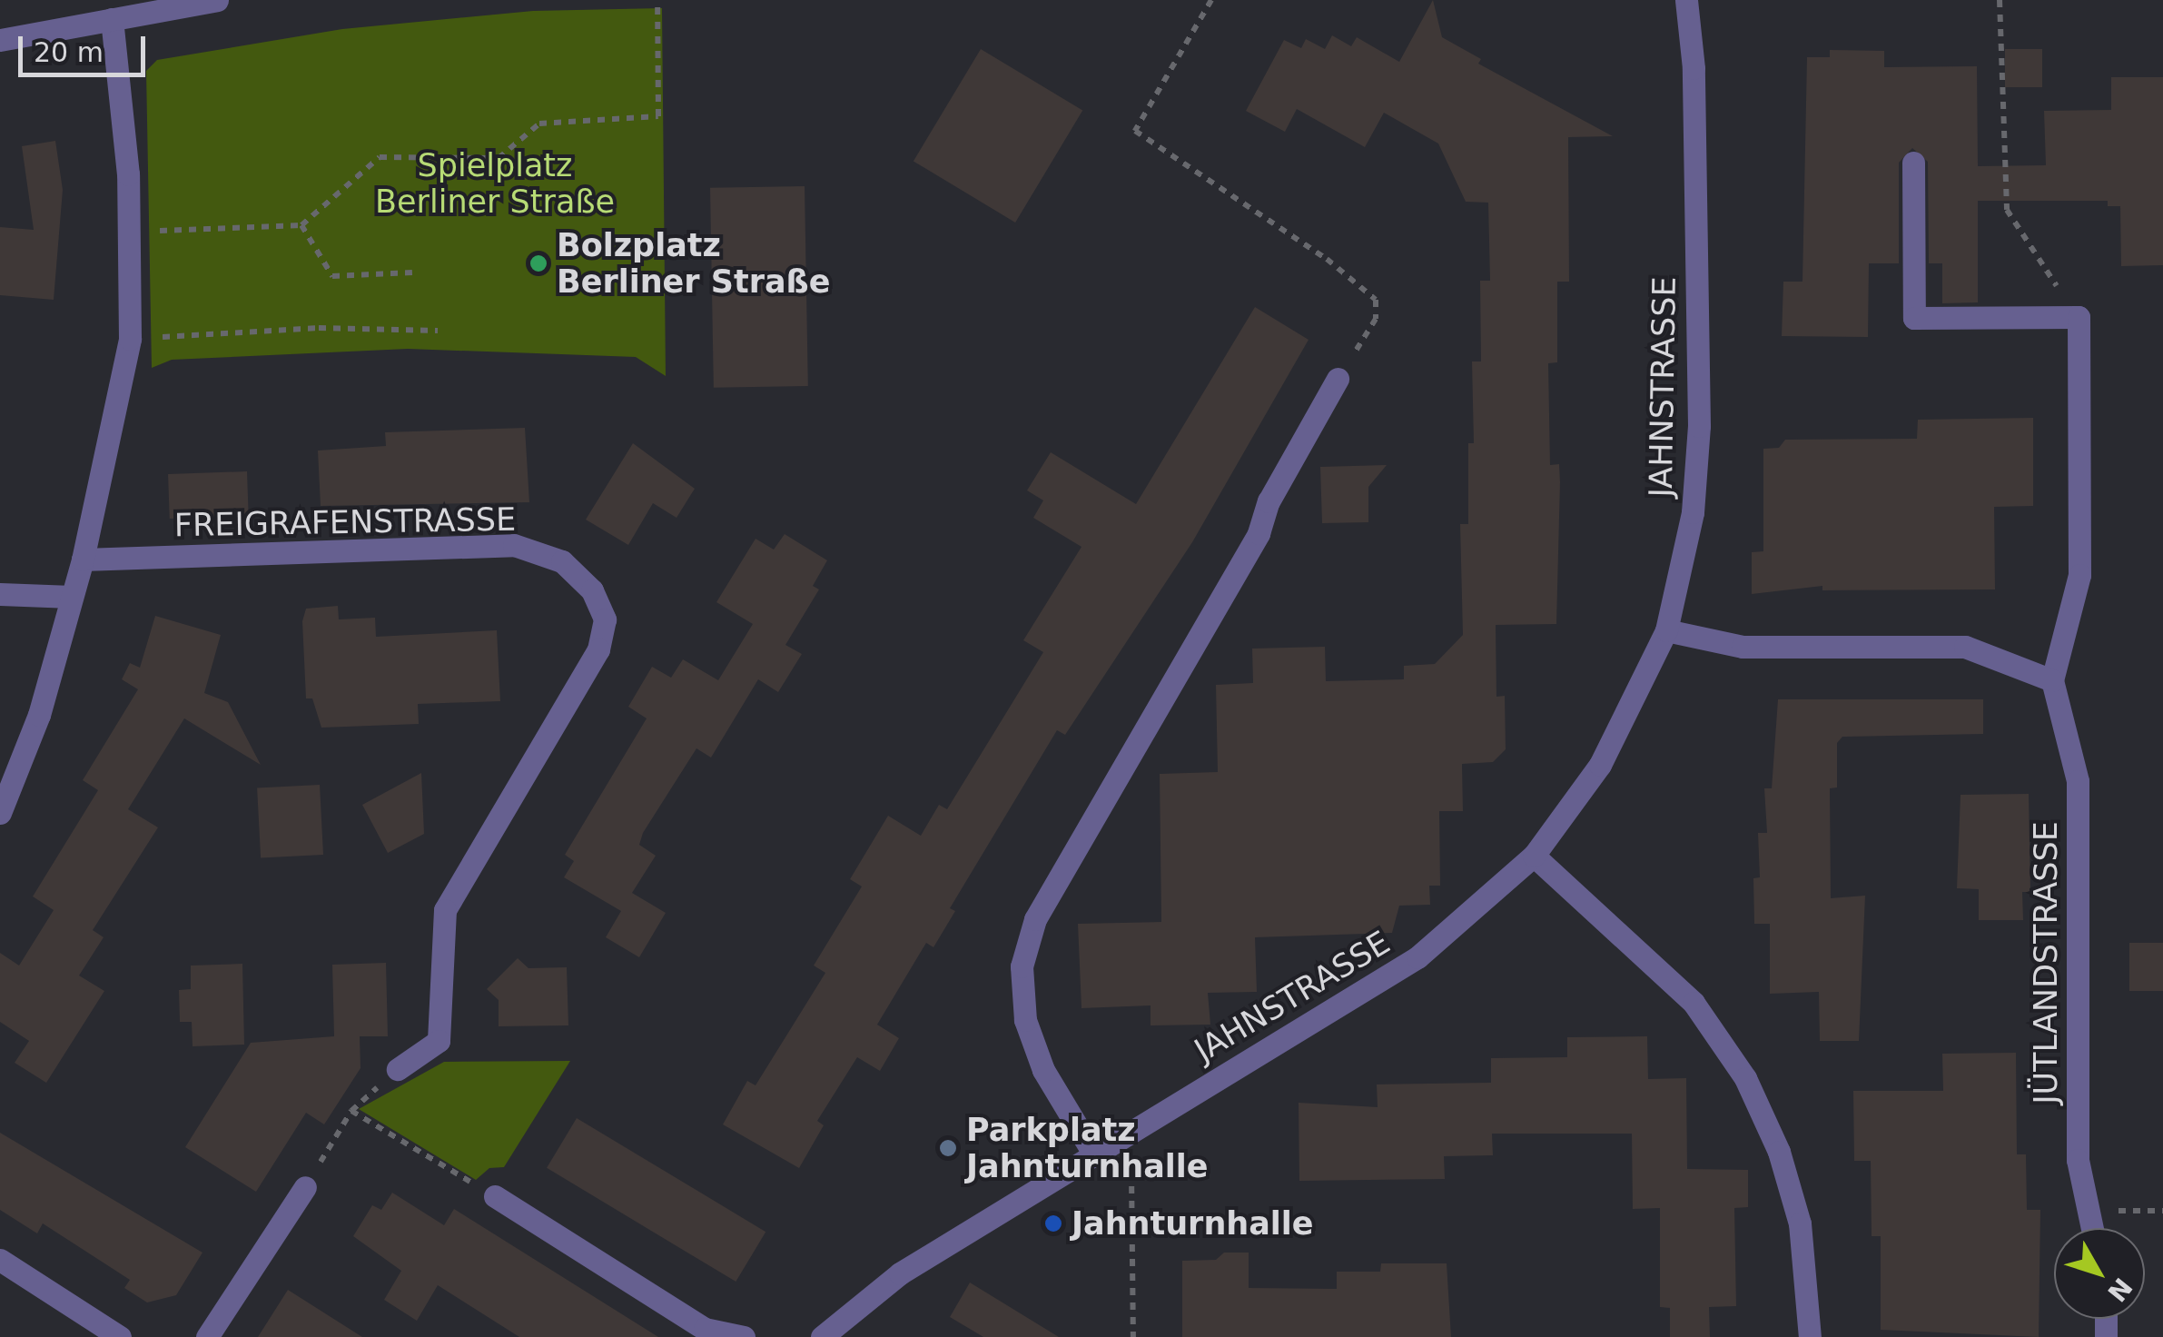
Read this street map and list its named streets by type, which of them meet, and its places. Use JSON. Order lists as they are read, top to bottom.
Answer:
{
  "streets": {
    "street": ["JAHNSTRASSE", "FREIGRAFENSTRASSE", "JÜTLANDSTRASSE"]
  },
  "parks": ["Spielplatz Berliner Straße"],
  "places": ["Bolzplatz Berliner Straße", "Parkplatz Jahnturnhalle", "Jahnturnhalle"],
  "scale_bar": "20 m",
  "north": "bottom right"
}
